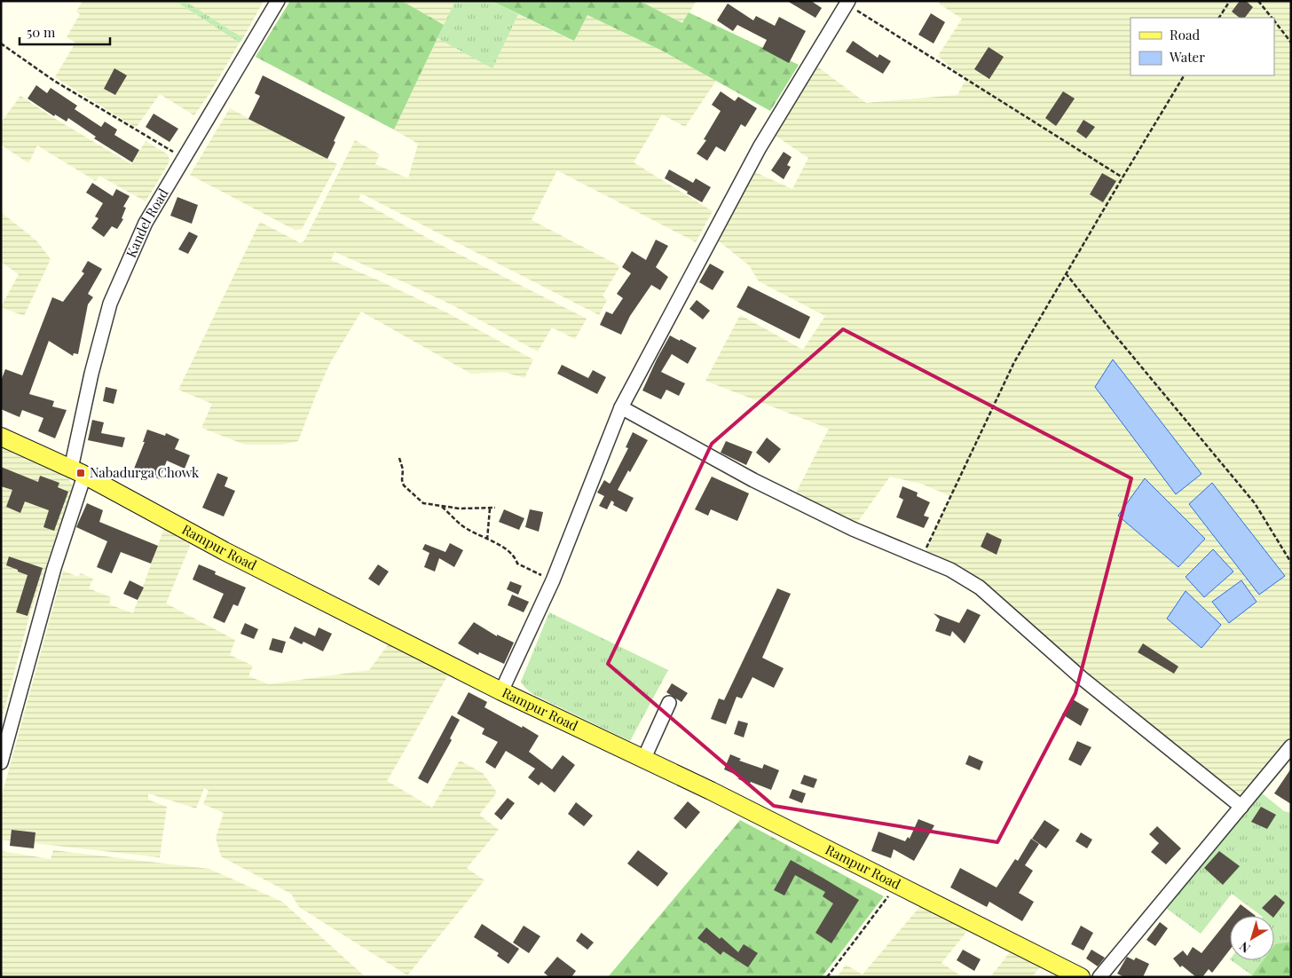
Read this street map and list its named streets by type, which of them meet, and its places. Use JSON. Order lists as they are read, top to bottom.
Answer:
{
  "streets": {
    "main road": ["Rampur Road"],
    "street": ["Kandel Road"]
  },
  "crossings": [
    ["Kandel Road", "Rampur Road"]
  ],
  "places": {
    "transit": ["Nabadurga Chowk"]
  },
  "legend": ["Road", "Water"],
  "scale_bar": "50 m",
  "north": "bottom left"
}
